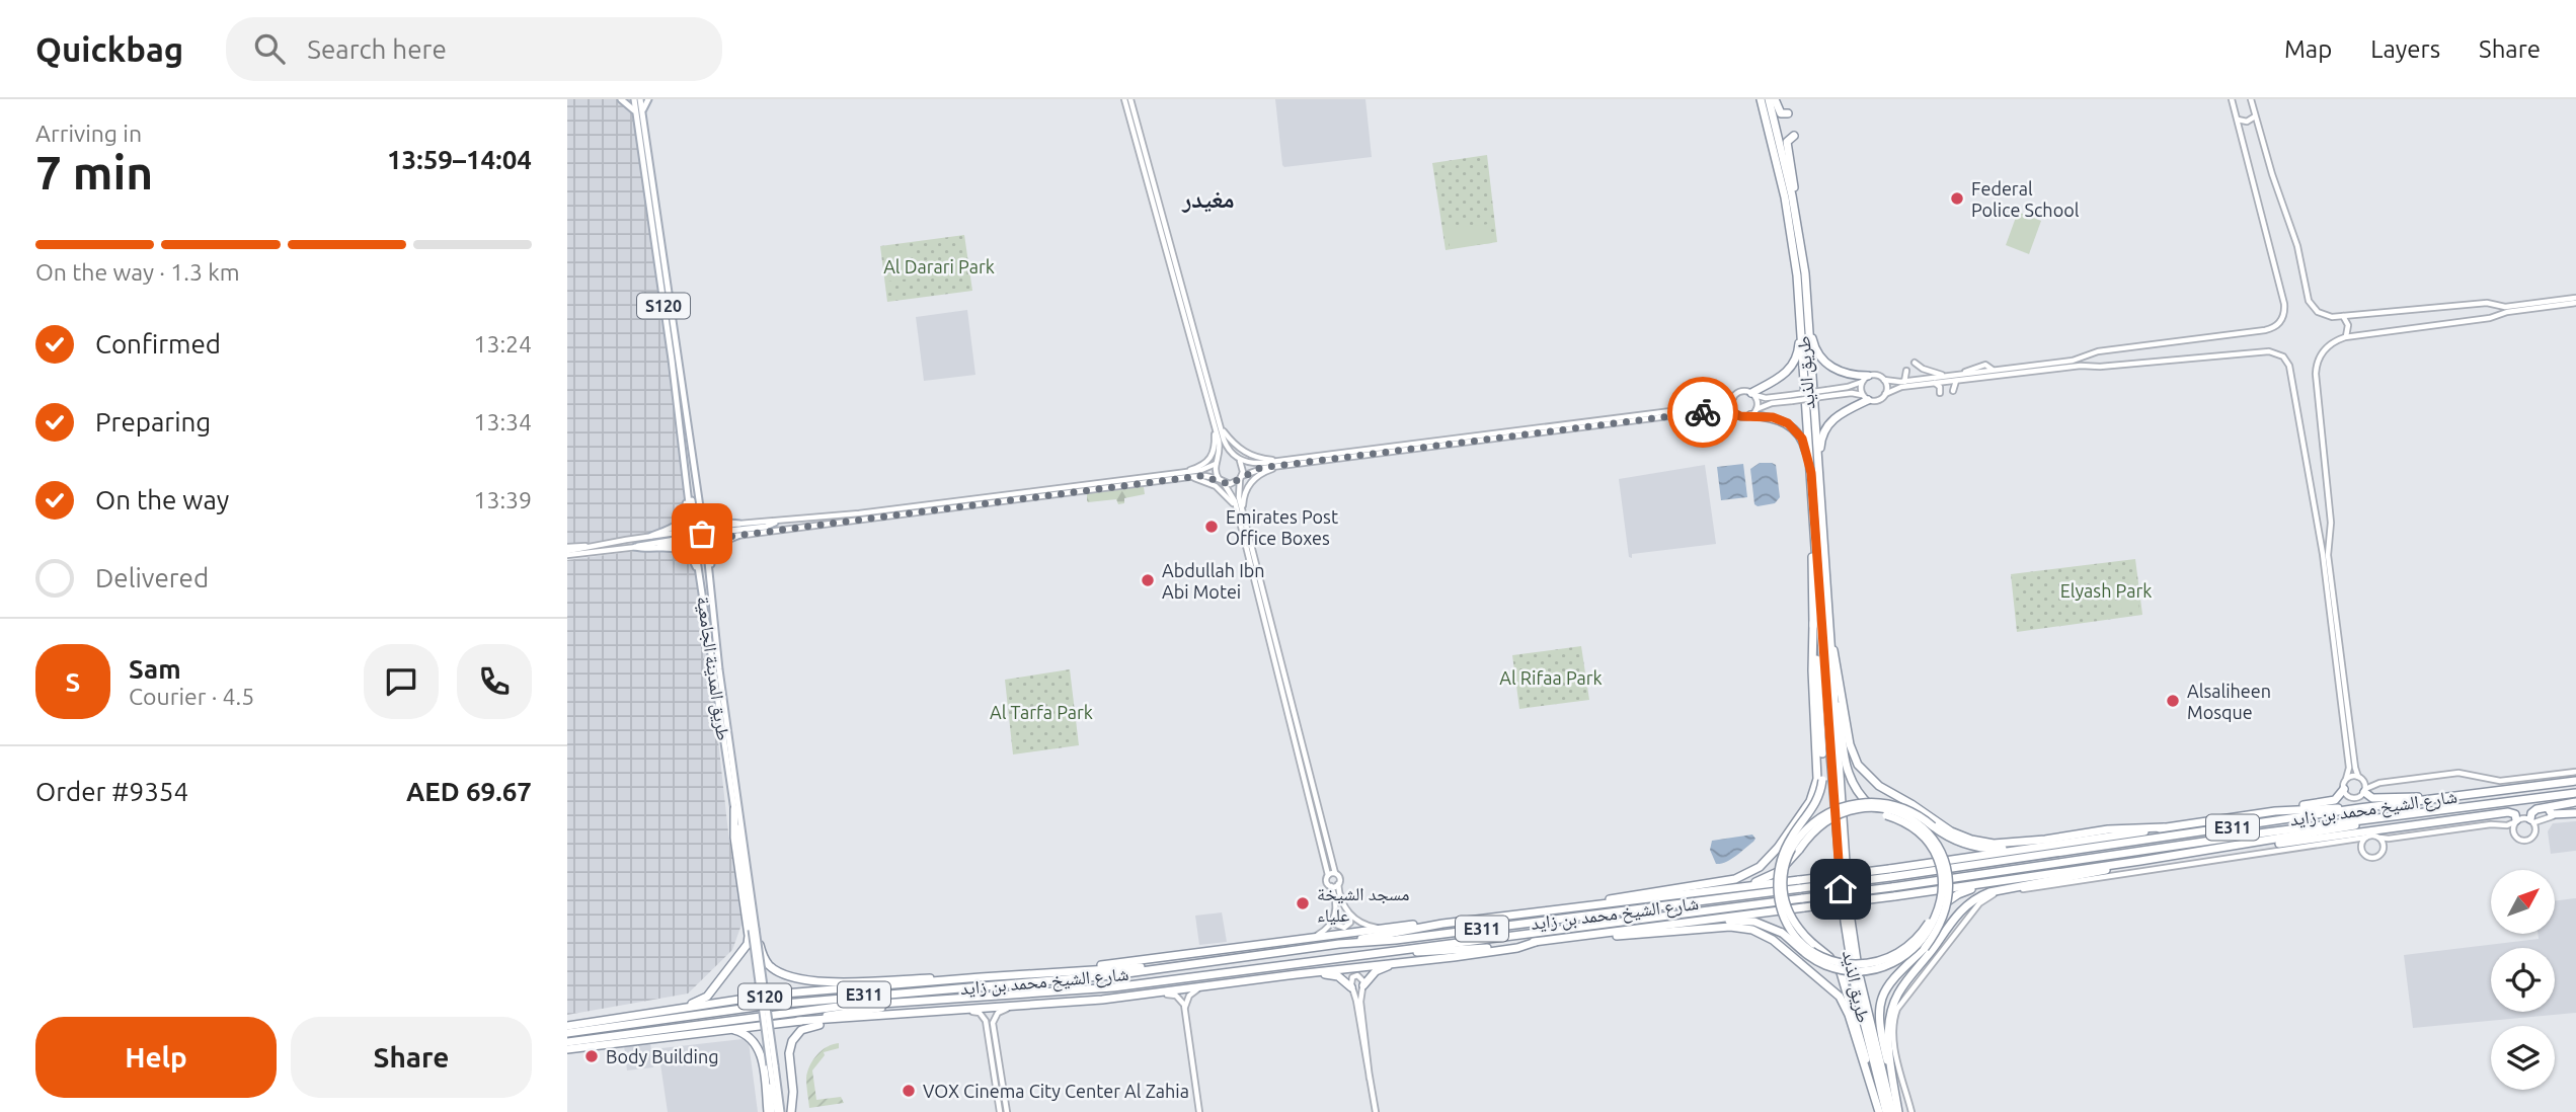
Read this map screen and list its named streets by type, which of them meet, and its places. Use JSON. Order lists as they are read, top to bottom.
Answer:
{
  "streets": {
    "highway": ["طريق الذيد", "شارع الشيخ محمد بن زايد", "E311"],
    "main road": ["S120", "طريق المدينة الجامعية"]
  },
  "districts": ["مغيدر"],
  "parks": [
    "Al Darari Park",
    "Elyash Park",
    "Al Rifaa Park",
    "Al Tarfa Park"
  ],
  "places": [
    "Federal Police School",
    "Emirates Post Office Boxes",
    "Abdullah Ibn Abi Motei",
    "Alsaliheen Mosque",
    "مسجد الشيخة علياء",
    "Body Building",
    "VOX Cinema City Center Al Zahia"
  ],
  "north": "top right",
  "page": {
    "header": "Quickbag",
    "search": "Search here",
    "nav": ["Map", "Layers", "Share"],
    "heading": ["7 min", "Arriving in", "13:59–14:04"],
    "panel": [
      "Sam",
      "Courier · 4.5",
      "Order #9354",
      "AED 69.67"
    ],
    "bar": "On the way · 1.3 km",
    "list": [
      ["Confirmed", "13:24"],
      ["Preparing", "13:34"],
      ["On the way", "13:39"],
      "Delivered"
    ],
    "round": "S",
    "buttons": ["Help", "Share"]
  }
}
